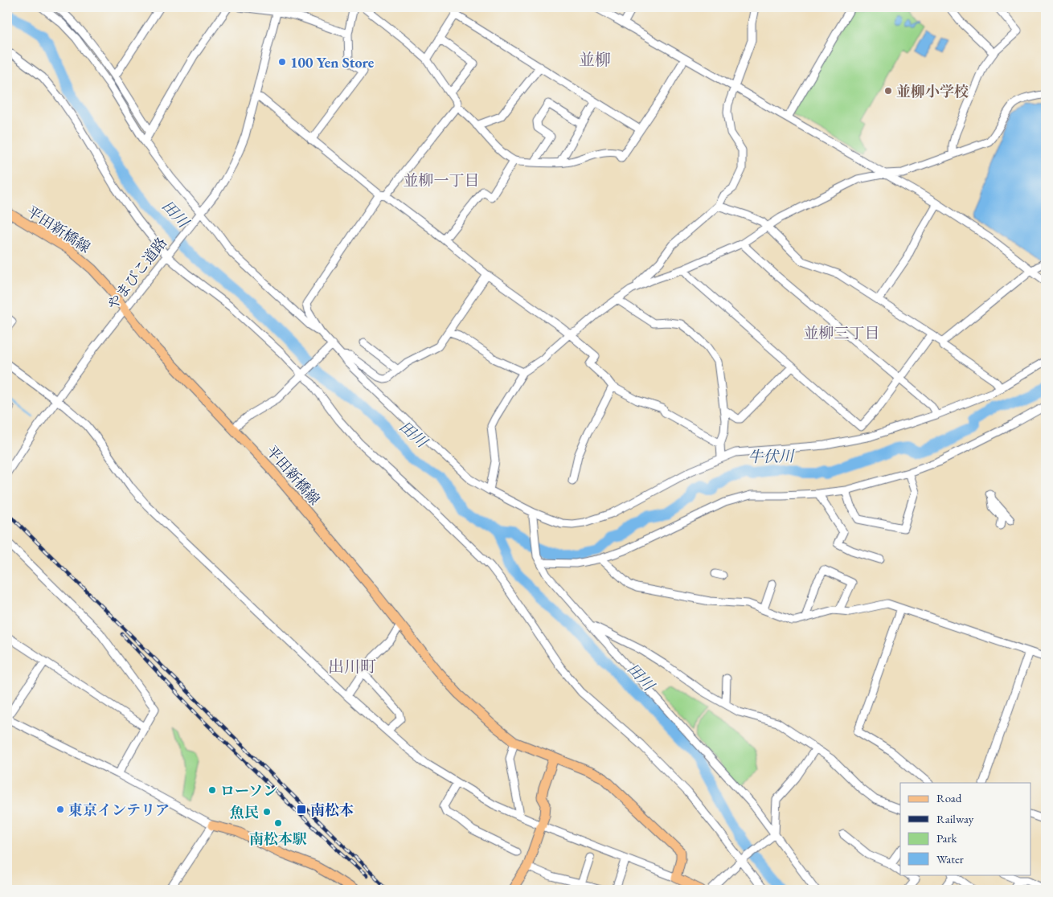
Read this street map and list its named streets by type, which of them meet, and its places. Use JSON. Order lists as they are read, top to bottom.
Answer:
{
  "streets": {
    "main road": ["平田新橋線"],
    "street": ["やまびこ道路"]
  },
  "crossings": [
    ["平田新橋線", "やまびこ道路"]
  ],
  "districts": [
    "並柳",
    "並柳一丁目",
    "並柳三丁目",
    "出川町"
  ],
  "water": ["田川", "牛伏川"],
  "places": {
    "other": [
      "100 Yen Store",
      "並柳小学校",
      "ローソン",
      "東京インテリア",
      "魚民",
      "南松本駅"
    ],
    "transit": ["南松本"]
  },
  "legend": [
    "Road",
    "Railway",
    "Park",
    "Water"
  ]
}
